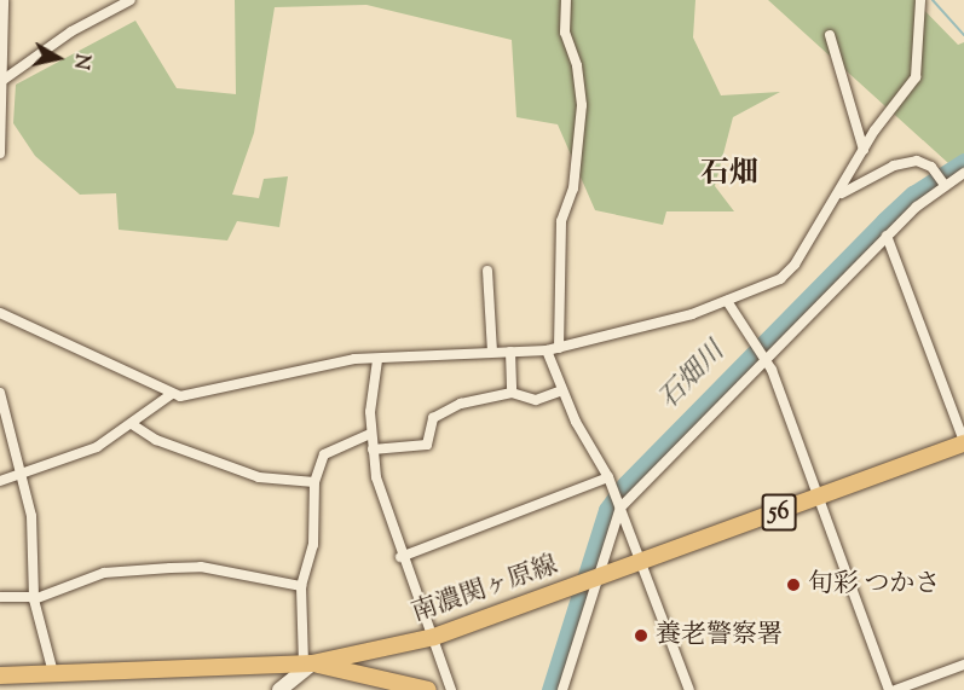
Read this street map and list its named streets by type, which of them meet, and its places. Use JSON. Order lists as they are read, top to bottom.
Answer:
{
  "streets": {
    "main road": ["56", "南濃関ヶ原線"]
  },
  "districts": ["石畑"],
  "water": ["石畑川"],
  "places": ["旬彩 つかさ", "養老警察署"],
  "north": "right"
}
